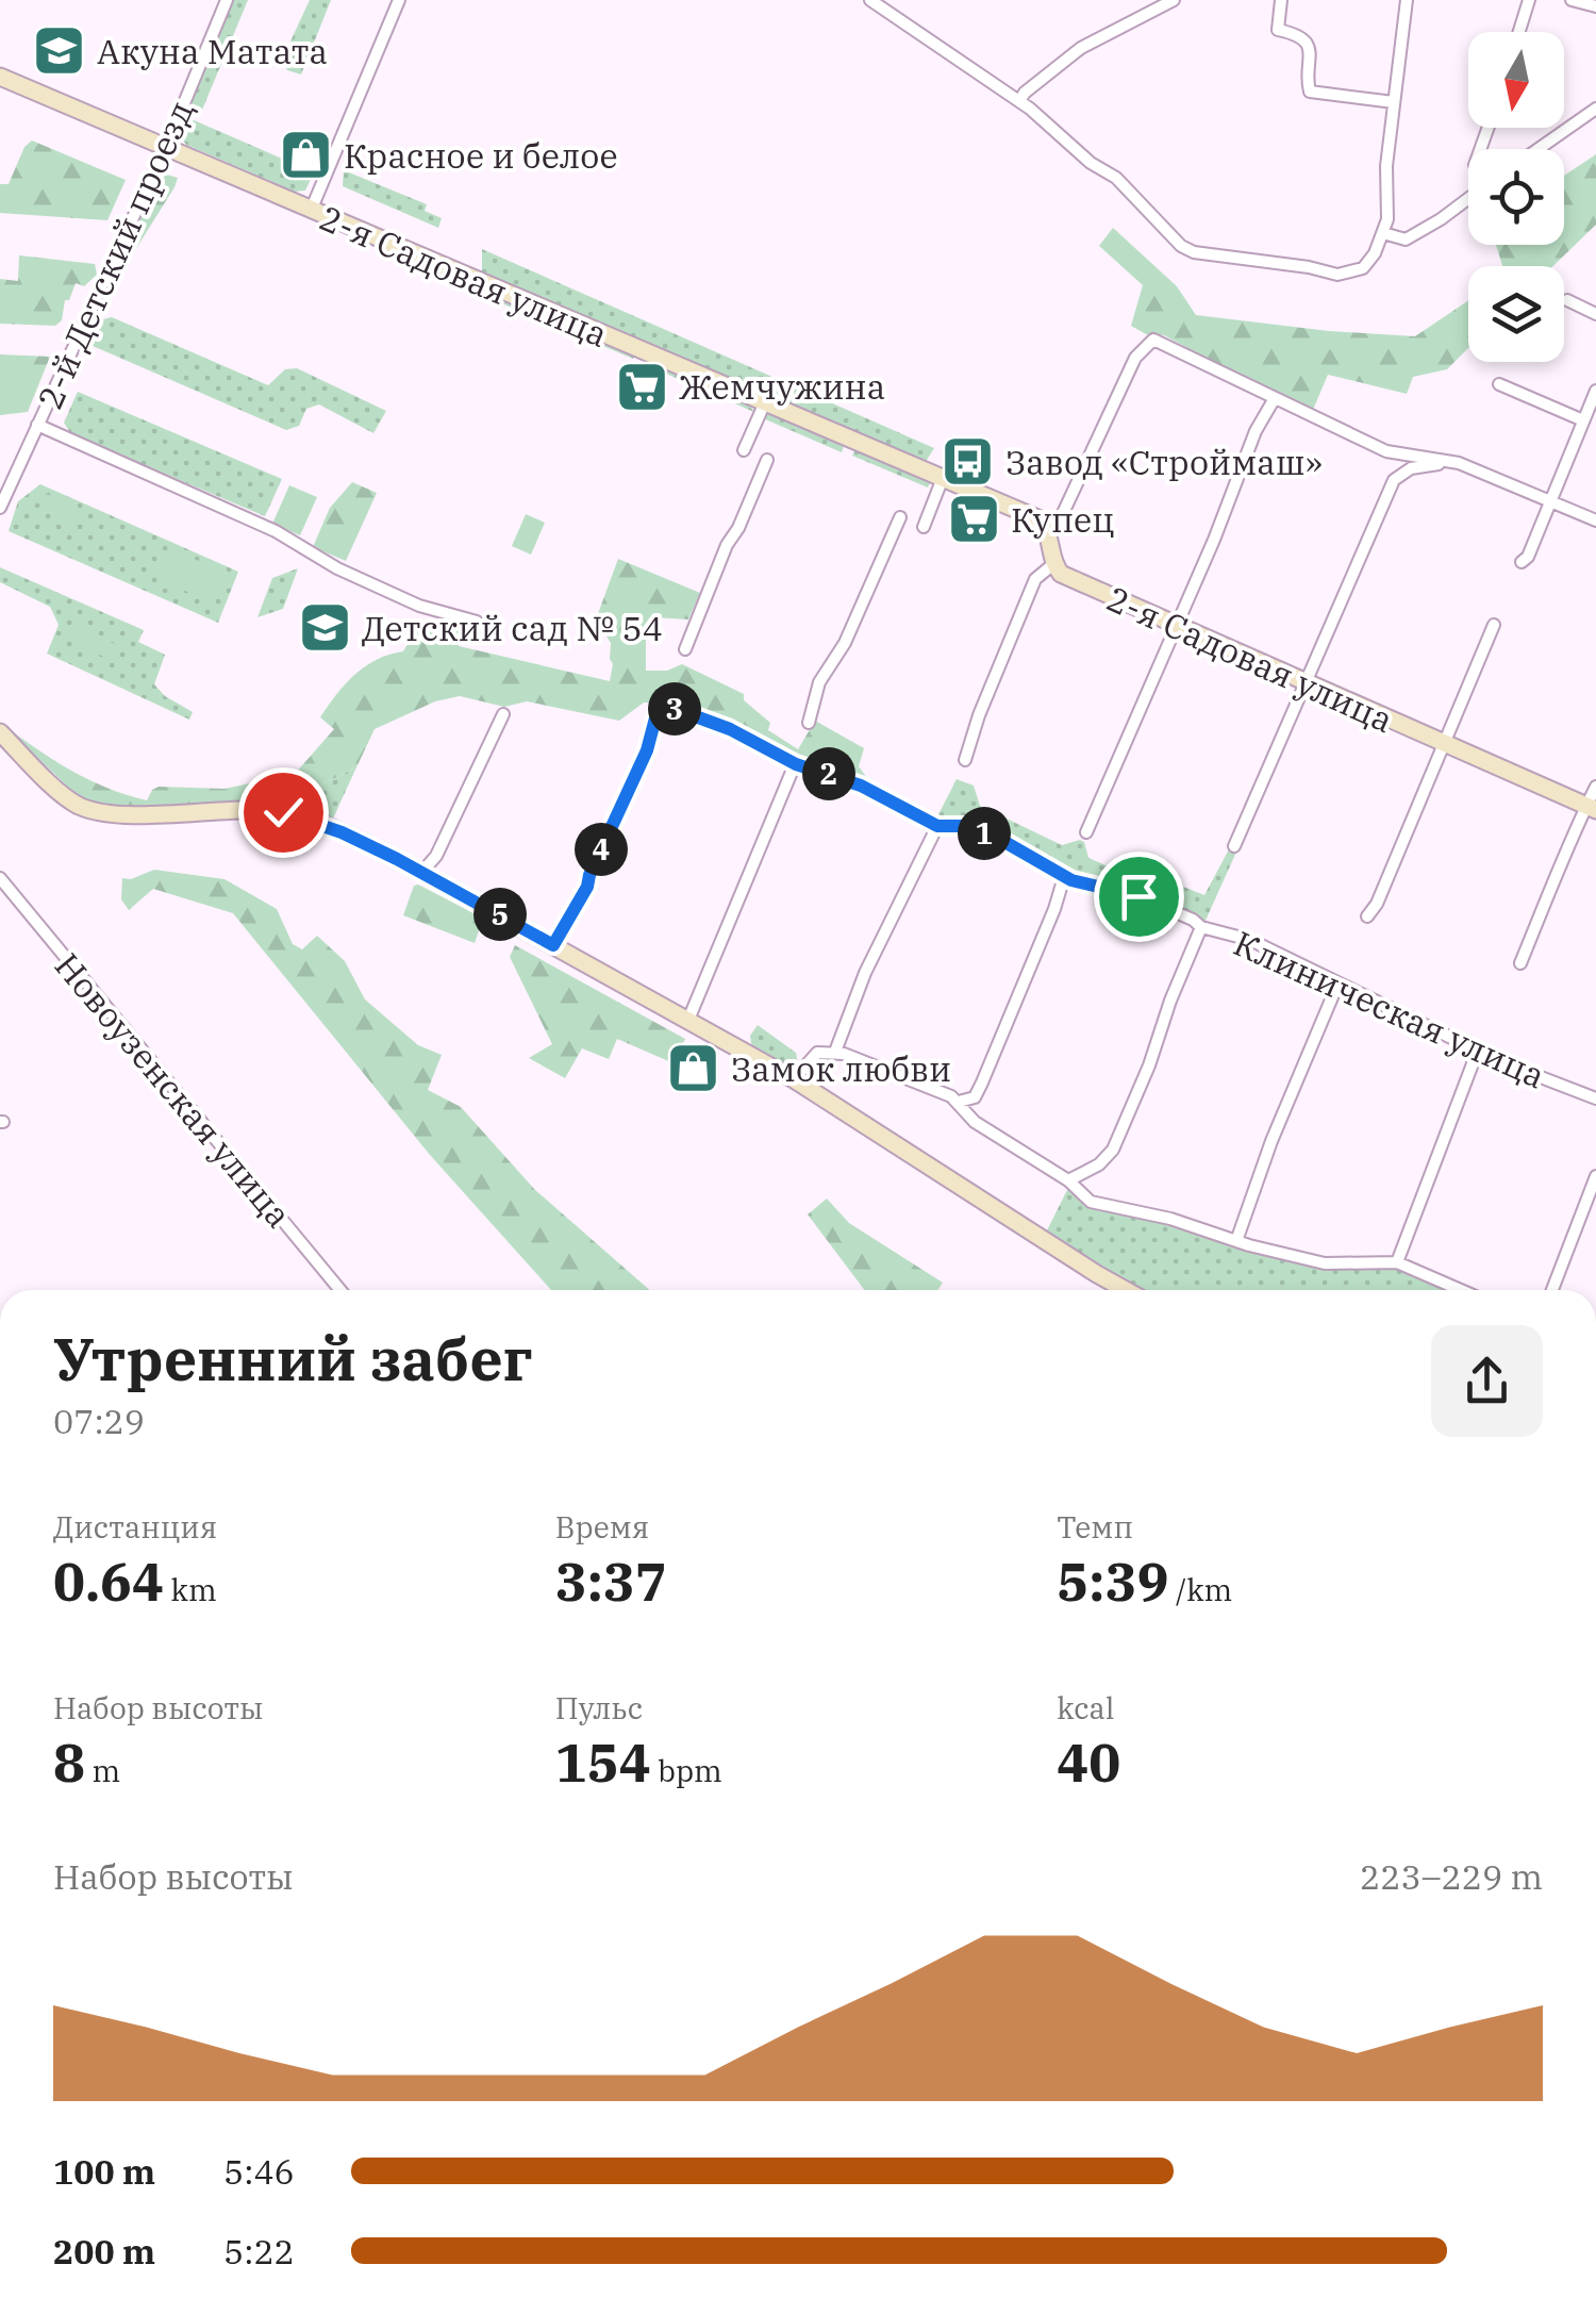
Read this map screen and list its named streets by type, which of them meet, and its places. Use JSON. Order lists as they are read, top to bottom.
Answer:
{
  "streets": {
    "street": [
      "2-й Детский проезд",
      "2-я Садовая улица",
      "Клиническая улица",
      "Новоузенская улица"
    ]
  },
  "crossings": [
    ["2-й Детский проезд", "2-я Садовая улица"]
  ],
  "places": {
    "school or university": ["Акуна Матата", "Детский сад № 54"],
    "shop": ["Красное и белое", "Замок любви"],
    "supermarket": ["Жемчужина", "Купец"],
    "bus stop": ["Завод «Строймаш»"]
  },
  "north": "bottom",
  "page": {
    "pins": [
      "3",
      "2",
      "1",
      "4",
      "5"
    ],
    "heading": ["Утренний забег", "07:29"],
    "stats": [
      ["Дистанция", "0.64 km"],
      ["Время", "3:37"],
      ["Темп", "5:39 /km"],
      ["Набор высоты", "8 m"],
      ["Пульс", "154 bpm"],
      ["kcal", "40"]
    ],
    "chart": ["Набор высоты", "223–229 m"],
    "list": [
      {
        "name": "100 m",
        "note": "5:46"
      },
      {
        "name": "200 m",
        "note": "5:22"
      }
    ]
  }
}
